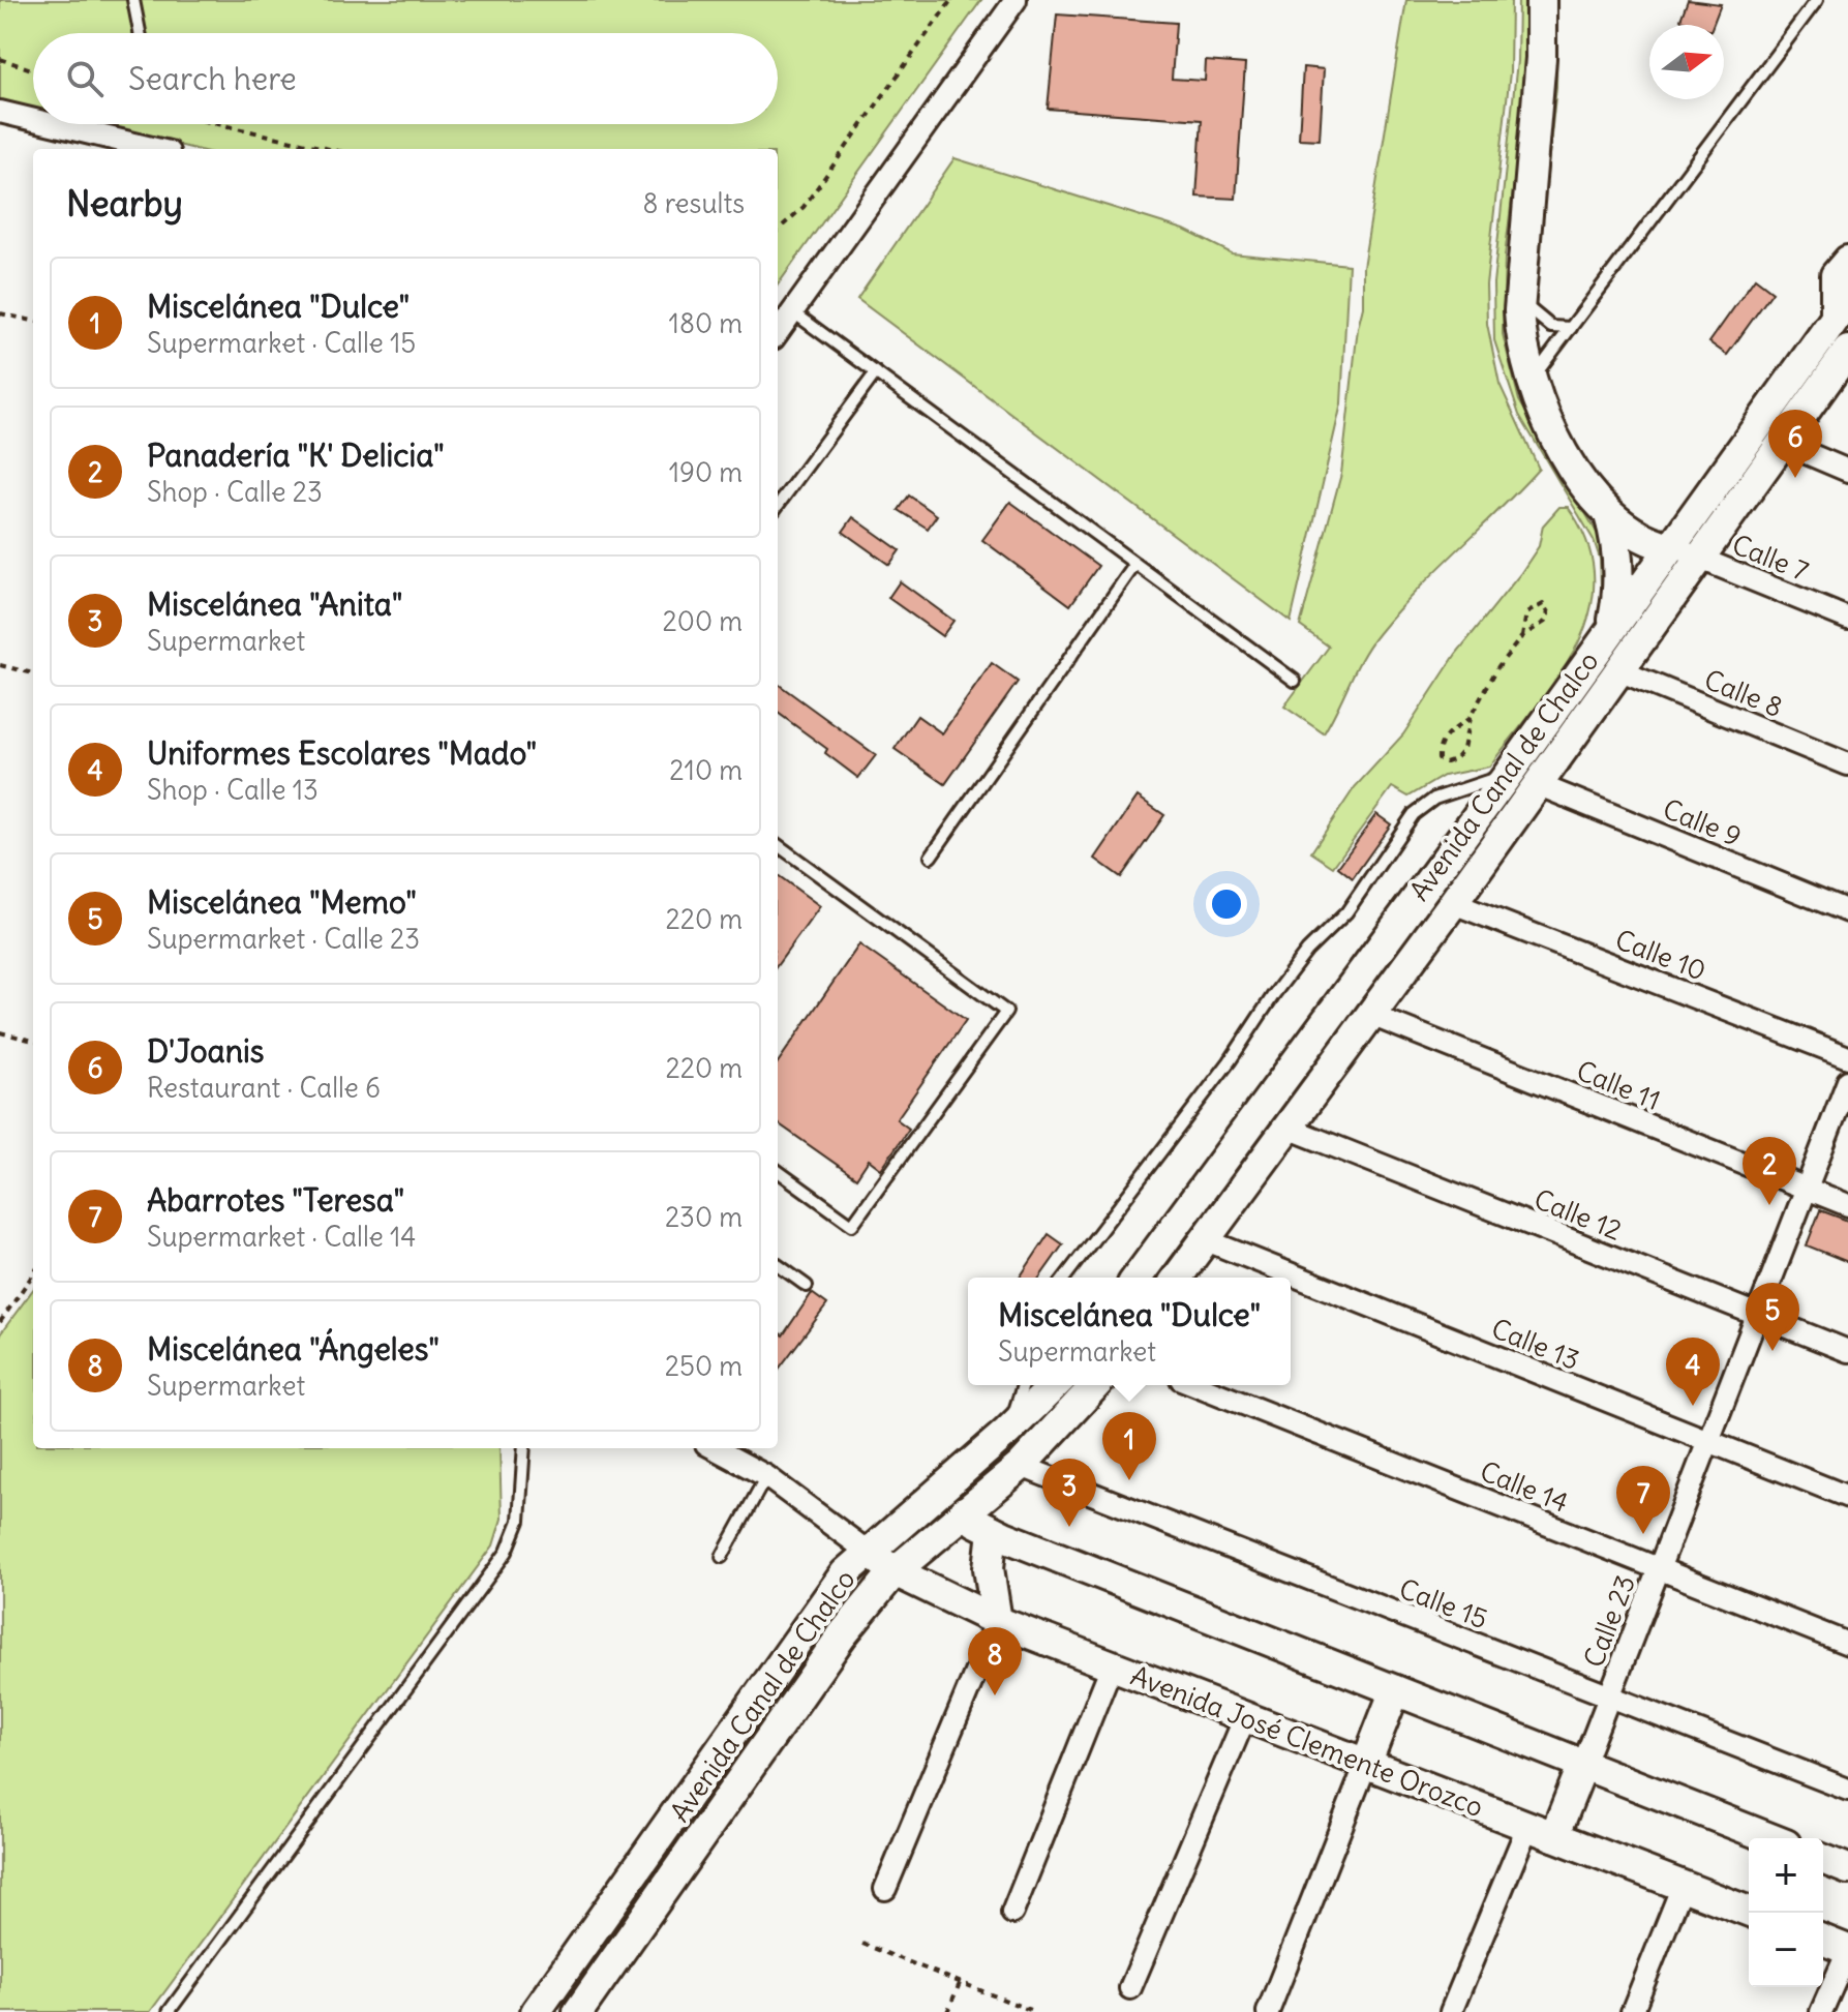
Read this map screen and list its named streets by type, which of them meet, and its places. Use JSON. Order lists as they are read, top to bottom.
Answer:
{
  "streets": {
    "main road": ["Avenida Canal de Chalco", "Avenida José Clemente Orozco"],
    "street": [
      "Calle 7",
      "Calle 8",
      "Calle 9",
      "Calle 10",
      "Calle 11",
      "Calle 12",
      "Calle 13",
      "Calle 14",
      "Calle 15",
      "Calle 23"
    ]
  },
  "crossings": [
    ["Calle 7", "Avenida Canal de Chalco"],
    ["Calle 8", "Avenida Canal de Chalco"],
    ["Avenida Canal de Chalco", "Calle 9"],
    ["Avenida Canal de Chalco", "Calle 10"],
    ["Avenida Canal de Chalco", "Calle 11"],
    ["Avenida Canal de Chalco", "Calle 12"],
    ["Avenida Canal de Chalco", "Calle 13"],
    ["Avenida Canal de Chalco", "Calle 15"],
    ["Avenida Canal de Chalco", "Avenida José Clemente Orozco"],
    ["Calle 11", "Calle 23"],
    ["Calle 12", "Calle 23"],
    ["Calle 13", "Calle 23"],
    ["Calle 14", "Calle 23"],
    ["Calle 15", "Calle 23"]
  ],
  "north": "right",
  "page": {
    "search": "Search here",
    "heading": ["Nearby", "8 results"],
    "list": [
      {
        "mark": "1",
        "name": "Miscelánea \"Dulce\"",
        "note": "Supermarket · Calle 15",
        "value": "180 m"
      },
      {
        "mark": "2",
        "name": "Panadería \"K' Delicia\"",
        "note": "Shop · Calle 23",
        "value": "190 m"
      },
      {
        "mark": "3",
        "name": "Miscelánea \"Anita\"",
        "note": "Supermarket",
        "value": "200 m"
      },
      {
        "mark": "4",
        "name": "Uniformes Escolares \"Mado\"",
        "note": "Shop · Calle 13",
        "value": "210 m"
      },
      {
        "mark": "5",
        "name": "Miscelánea \"Memo\"",
        "note": "Supermarket · Calle 23",
        "value": "220 m"
      },
      {
        "mark": "6",
        "name": "D'Joanis",
        "note": "Restaurant · Calle 6",
        "value": "220 m"
      },
      {
        "mark": "7",
        "name": "Abarrotes \"Teresa\"",
        "note": "Supermarket · Calle 14",
        "value": "230 m"
      },
      {
        "mark": "8",
        "name": "Miscelánea \"Ángeles\"",
        "note": "Supermarket",
        "value": "250 m"
      }
    ],
    "pins": [
      "6",
      "2",
      "5",
      "4",
      "1",
      "3",
      "7",
      "8"
    ],
    "popup": ["Miscelánea \"Dulce\"", "Supermarket"],
    "map_buttons": ["+", "−"]
  }
}
